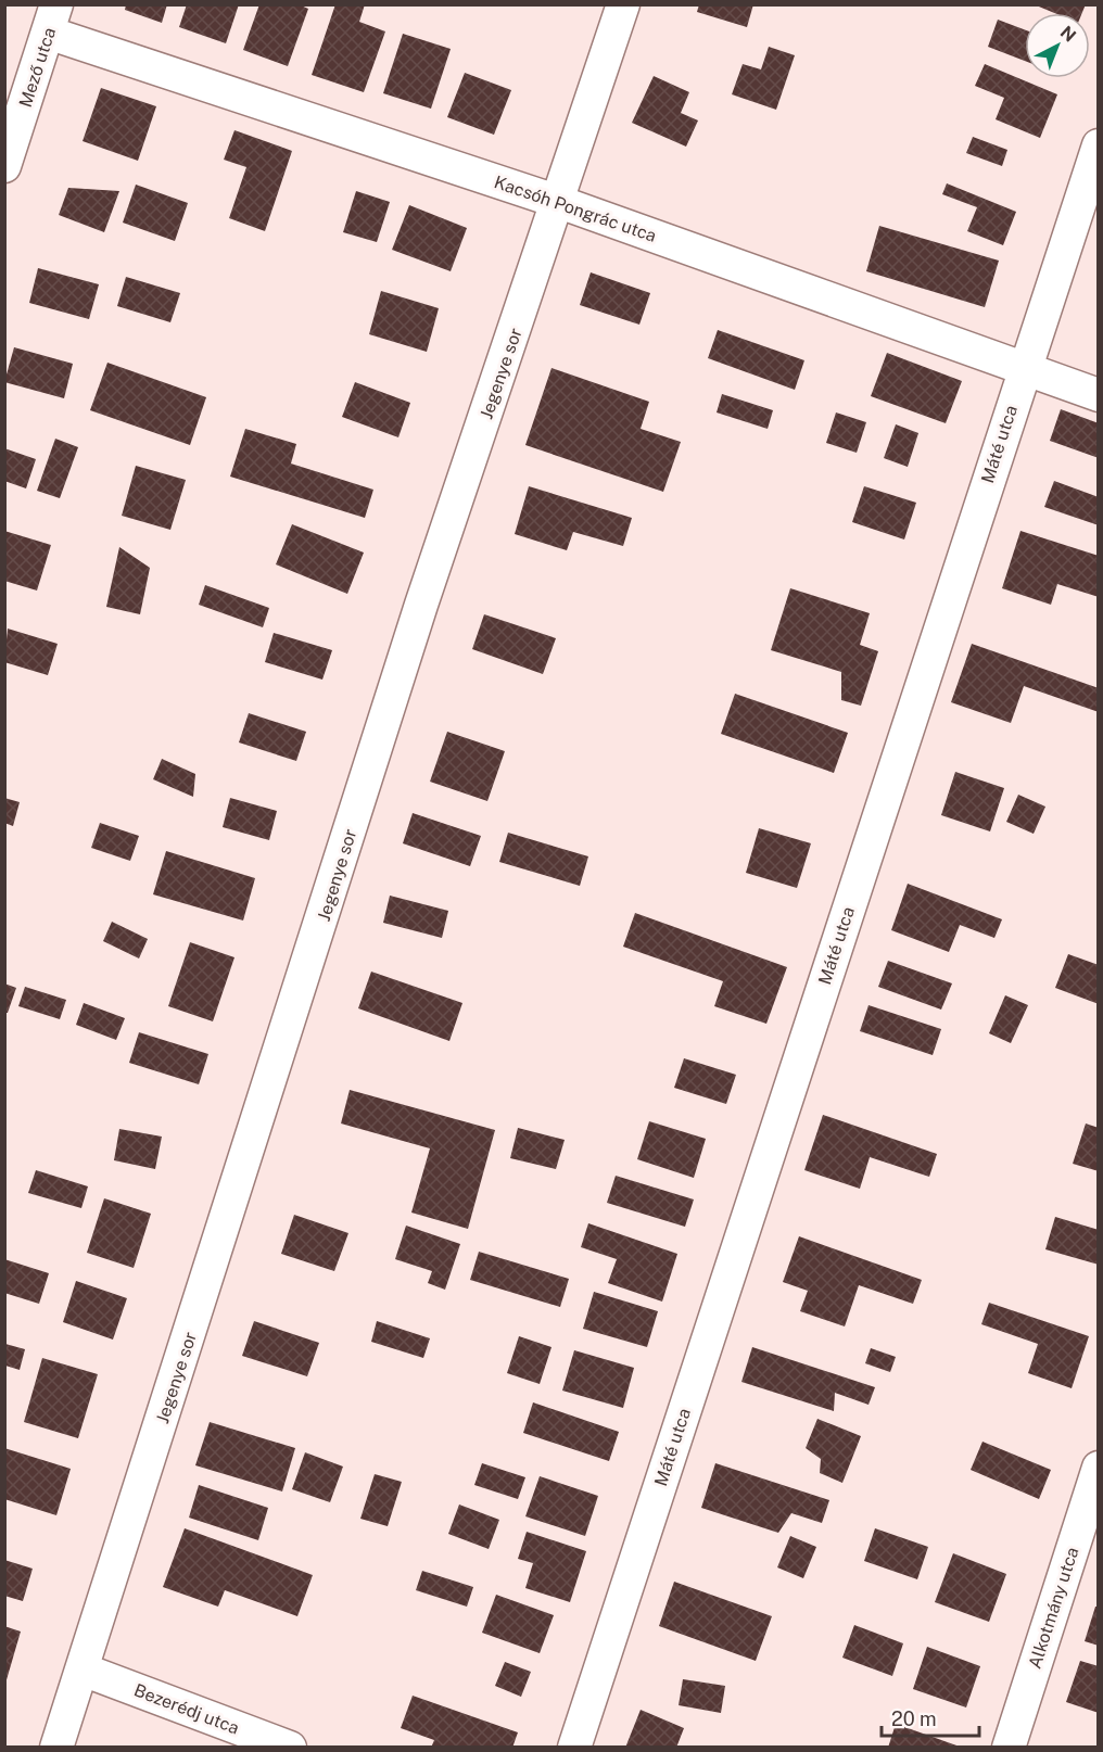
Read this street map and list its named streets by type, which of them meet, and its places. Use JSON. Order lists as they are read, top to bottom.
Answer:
{
  "streets": {
    "street": [
      "Mező utca",
      "Kacsóh Pongrác utca",
      "Jegenye sor",
      "Máté utca",
      "Alkotmány utca",
      "Bezerédj utca"
    ]
  },
  "crossings": [
    ["Mező utca", "Kacsóh Pongrác utca"],
    ["Kacsóh Pongrác utca", "Jegenye sor"],
    ["Kacsóh Pongrác utca", "Máté utca"],
    ["Jegenye sor", "Bezerédj utca"]
  ],
  "scale_bar": "20 m",
  "north": "top right"
}
